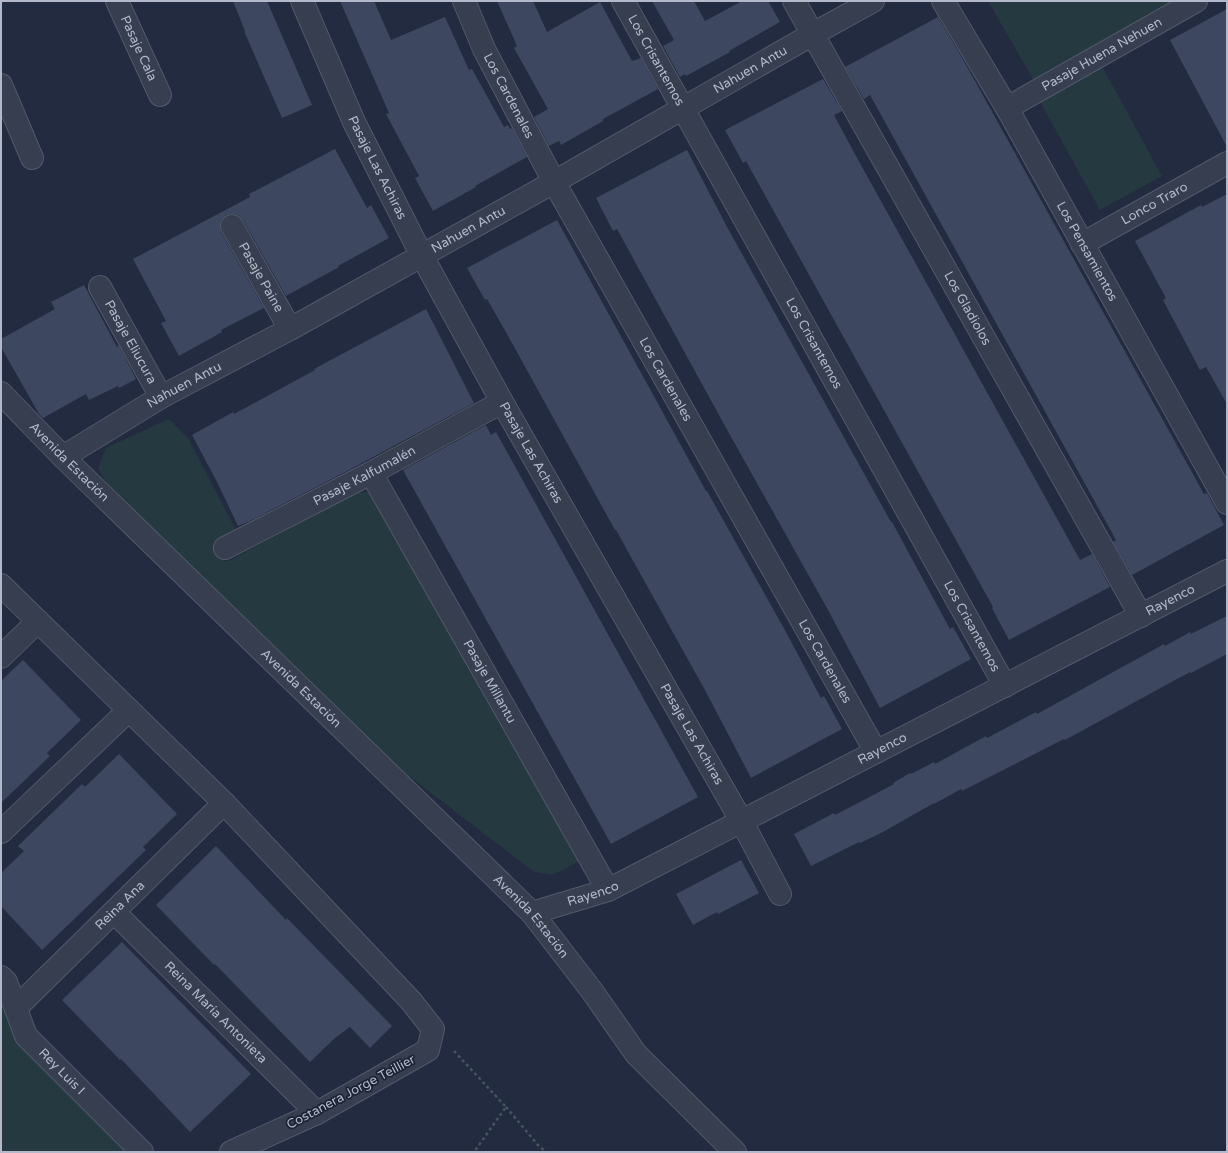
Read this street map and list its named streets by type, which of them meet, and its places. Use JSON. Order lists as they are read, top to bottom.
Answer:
{
  "streets": {
    "street": [
      "Pasaje Cala",
      "Pasaje Huena Nehuen",
      "Los Crisantemos",
      "Nahuen Antu",
      "Los Cardenales",
      "Pasaje Las Achiras",
      "Lonco Traro",
      "Los Pensamientos",
      "Pasaje Paine",
      "Los Gladiolos",
      "Pasaje Eliucura",
      "Avenida Estación",
      "Pasaje Kalfumalén",
      "Rayenco",
      "Pasaje Millantu",
      "Reina Ana",
      "Reina María Antonieta",
      "Rey Luis I",
      "Costanera Jorge Teillier"
    ]
  },
  "crossings": [
    ["Pasaje Huena Nehuen", "Los Pensamientos"],
    ["Los Crisantemos", "Nahuen Antu"],
    ["Los Crisantemos", "Rayenco"],
    ["Nahuen Antu", "Los Cardenales"],
    ["Nahuen Antu", "Pasaje Las Achiras"],
    ["Nahuen Antu", "Pasaje Paine"],
    ["Nahuen Antu", "Los Gladiolos"],
    ["Nahuen Antu", "Pasaje Eliucura"],
    ["Nahuen Antu", "Avenida Estación"],
    ["Los Cardenales", "Rayenco"],
    ["Pasaje Las Achiras", "Pasaje Kalfumalén"],
    ["Pasaje Las Achiras", "Rayenco"],
    ["Lonco Traro", "Los Pensamientos"],
    ["Los Gladiolos", "Rayenco"],
    ["Avenida Estación", "Rayenco"],
    ["Pasaje Kalfumalén", "Pasaje Millantu"],
    ["Rayenco", "Pasaje Millantu"],
    ["Reina Ana", "Reina María Antonieta"],
    ["Reina Ana", "Rey Luis I"],
    ["Reina María Antonieta", "Costanera Jorge Teillier"]
  ]
}
